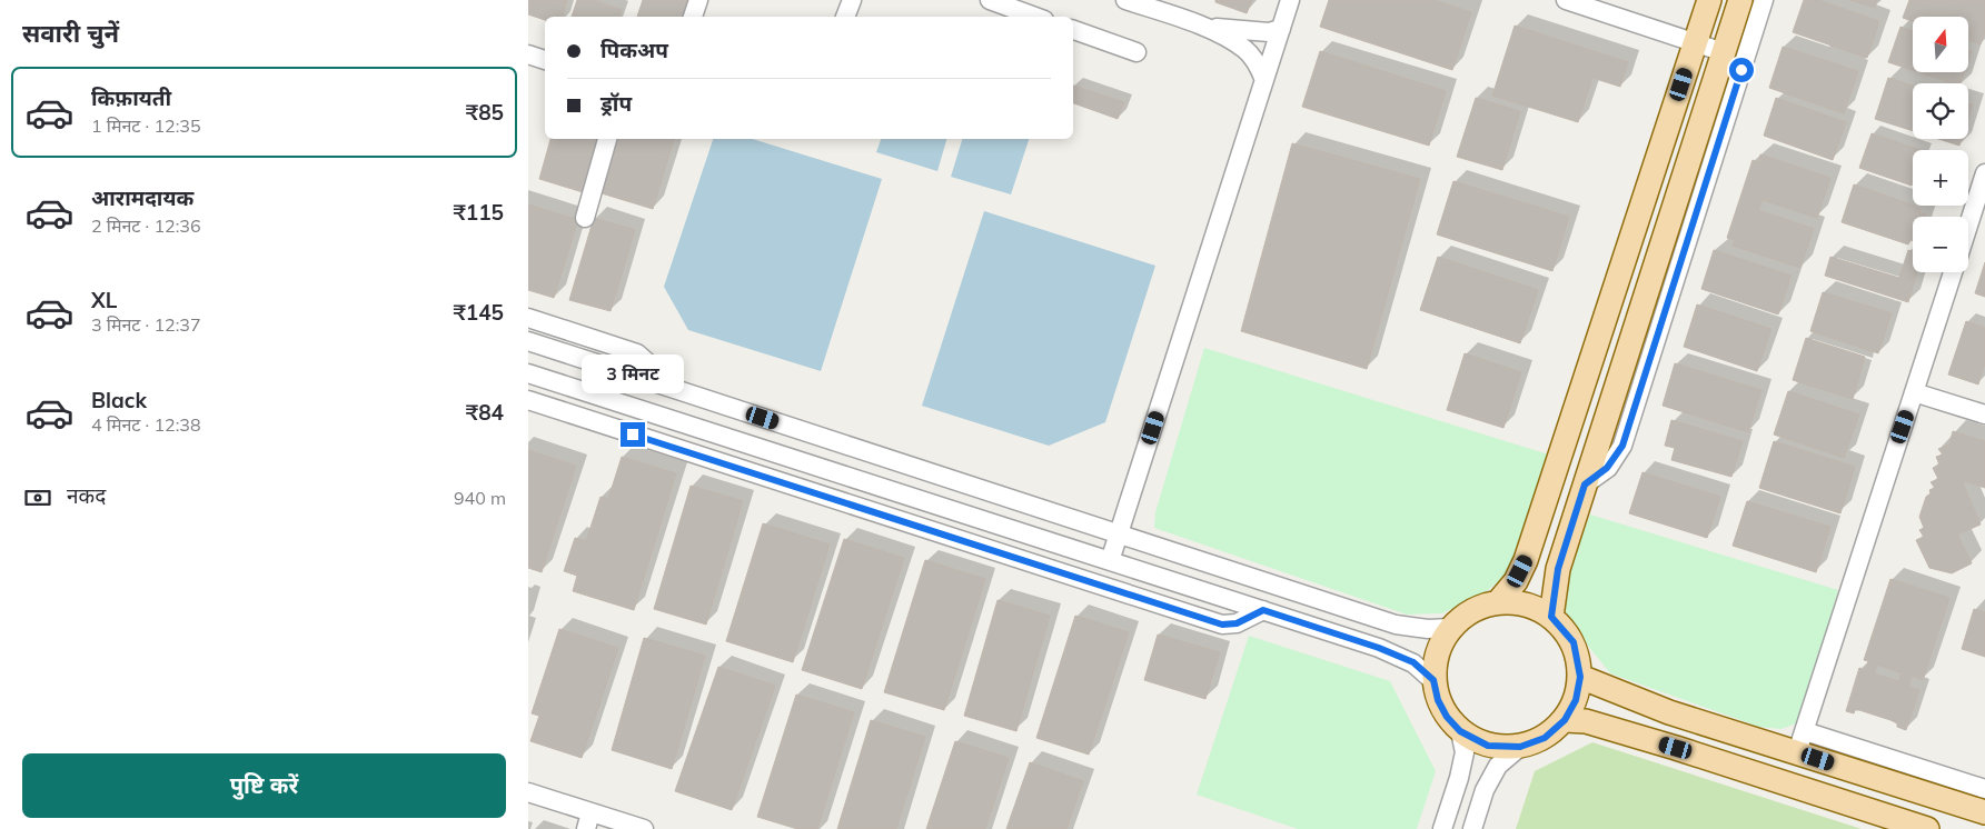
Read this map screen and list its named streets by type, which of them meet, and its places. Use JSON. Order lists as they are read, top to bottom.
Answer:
{
  "north": "top",
  "page": {
    "heading": "सवारी चुनें",
    "map_buttons": ["+", "−"],
    "banner": ["पिकअप", "ड्रॉप"],
    "list": [
      {
        "name": "किफ़ायती",
        "note": "1 मिनट · 12:35",
        "value": "₹85"
      },
      {
        "name": "आरामदायक",
        "note": "2 मिनट · 12:36",
        "value": "₹115"
      },
      {
        "name": "XL",
        "note": "3 मिनट · 12:37",
        "value": "₹145"
      },
      {
        "name": "Black",
        "note": "4 मिनट · 12:38",
        "value": "₹84"
      }
    ],
    "bubble": "3 मिनट",
    "pay": ["नकद", "940 m"],
    "buttons": "पुष्टि करें"
  }
}
